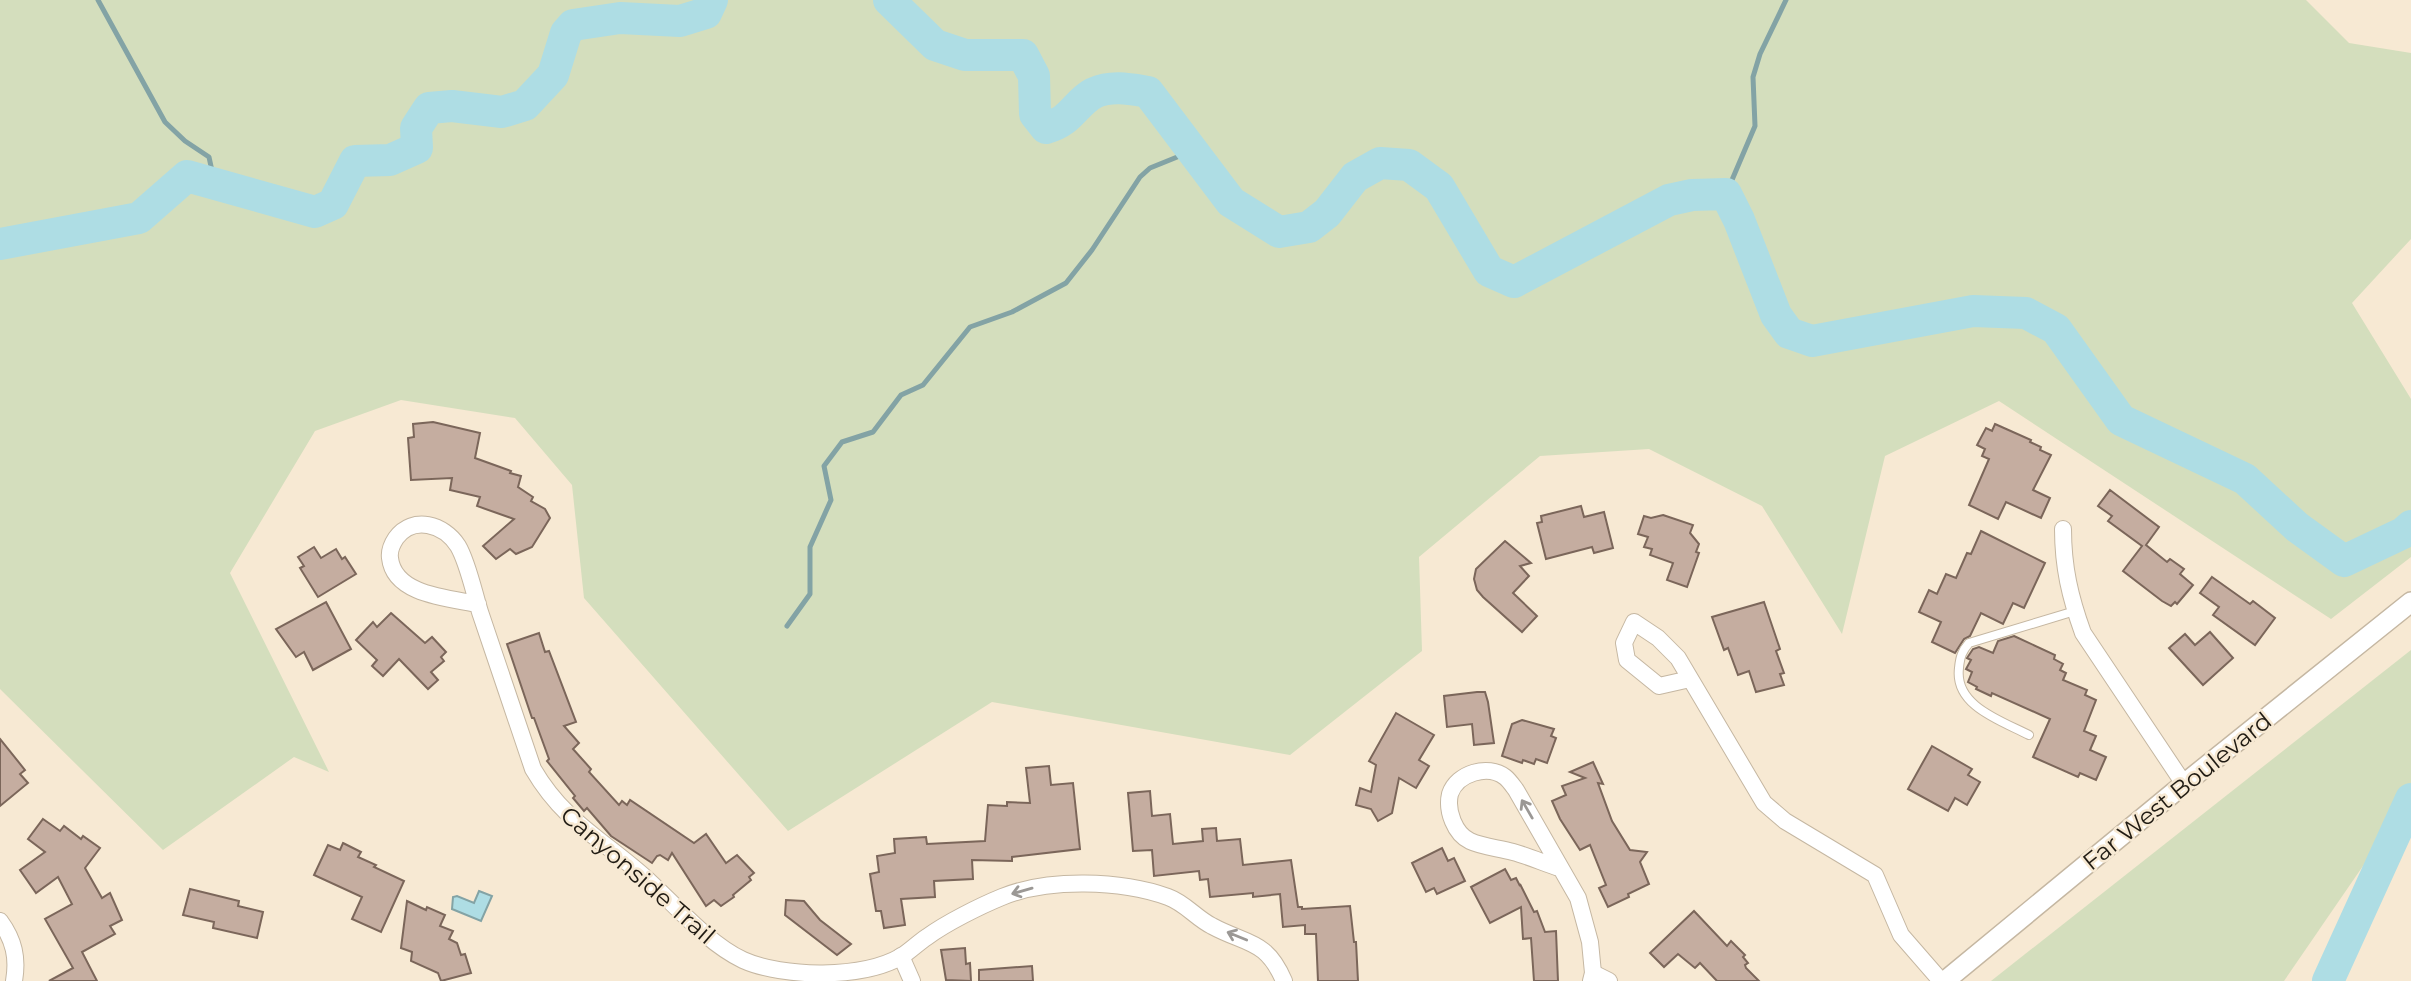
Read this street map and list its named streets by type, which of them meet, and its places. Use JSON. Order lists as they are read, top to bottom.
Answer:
{
  "streets": {
    "street": ["Far West Boulevard", "Canyonside Trail"]
  }
}
